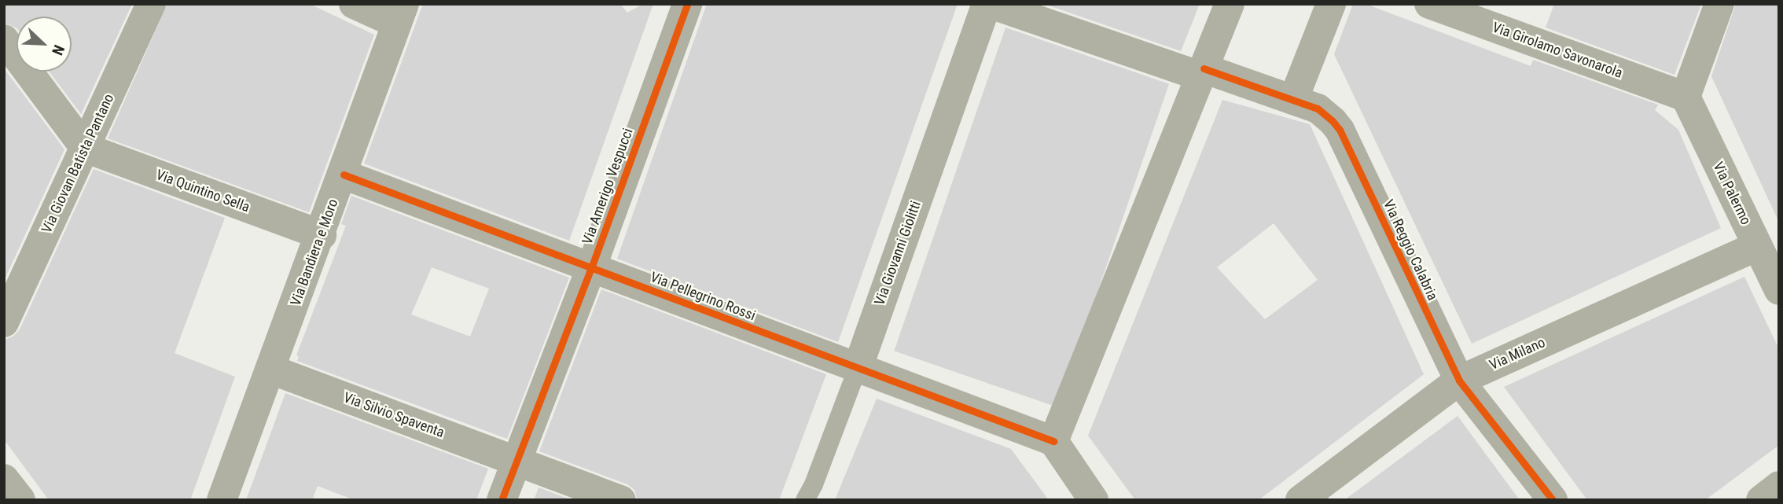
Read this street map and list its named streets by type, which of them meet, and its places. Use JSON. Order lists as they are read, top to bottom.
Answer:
{
  "streets": {
    "street": [
      "Via Girolamo Savonarola",
      "Via Giovan Batista Pantano",
      "Via Amerigo Vespucci",
      "Via Quintino Sella",
      "Via Palermo",
      "Via Reggio Calabria",
      "Via Bandiera e Moro",
      "Via Giovanni Giolitti",
      "Via Pellegrino Rossi",
      "Via Milano",
      "Via Silvio Spaventa"
    ]
  },
  "crossings": [
    ["Via Girolamo Savonarola", "Via Palermo"],
    ["Via Giovan Batista Pantano", "Via Quintino Sella"],
    ["Via Amerigo Vespucci", "Via Pellegrino Rossi"],
    ["Via Amerigo Vespucci", "Via Silvio Spaventa"],
    ["Via Quintino Sella", "Via Bandiera e Moro"],
    ["Via Palermo", "Via Milano"],
    ["Via Reggio Calabria", "Via Milano"],
    ["Via Bandiera e Moro", "Via Pellegrino Rossi"],
    ["Via Bandiera e Moro", "Via Silvio Spaventa"],
    ["Via Giovanni Giolitti", "Via Pellegrino Rossi"]
  ],
  "north": "bottom right"
}
